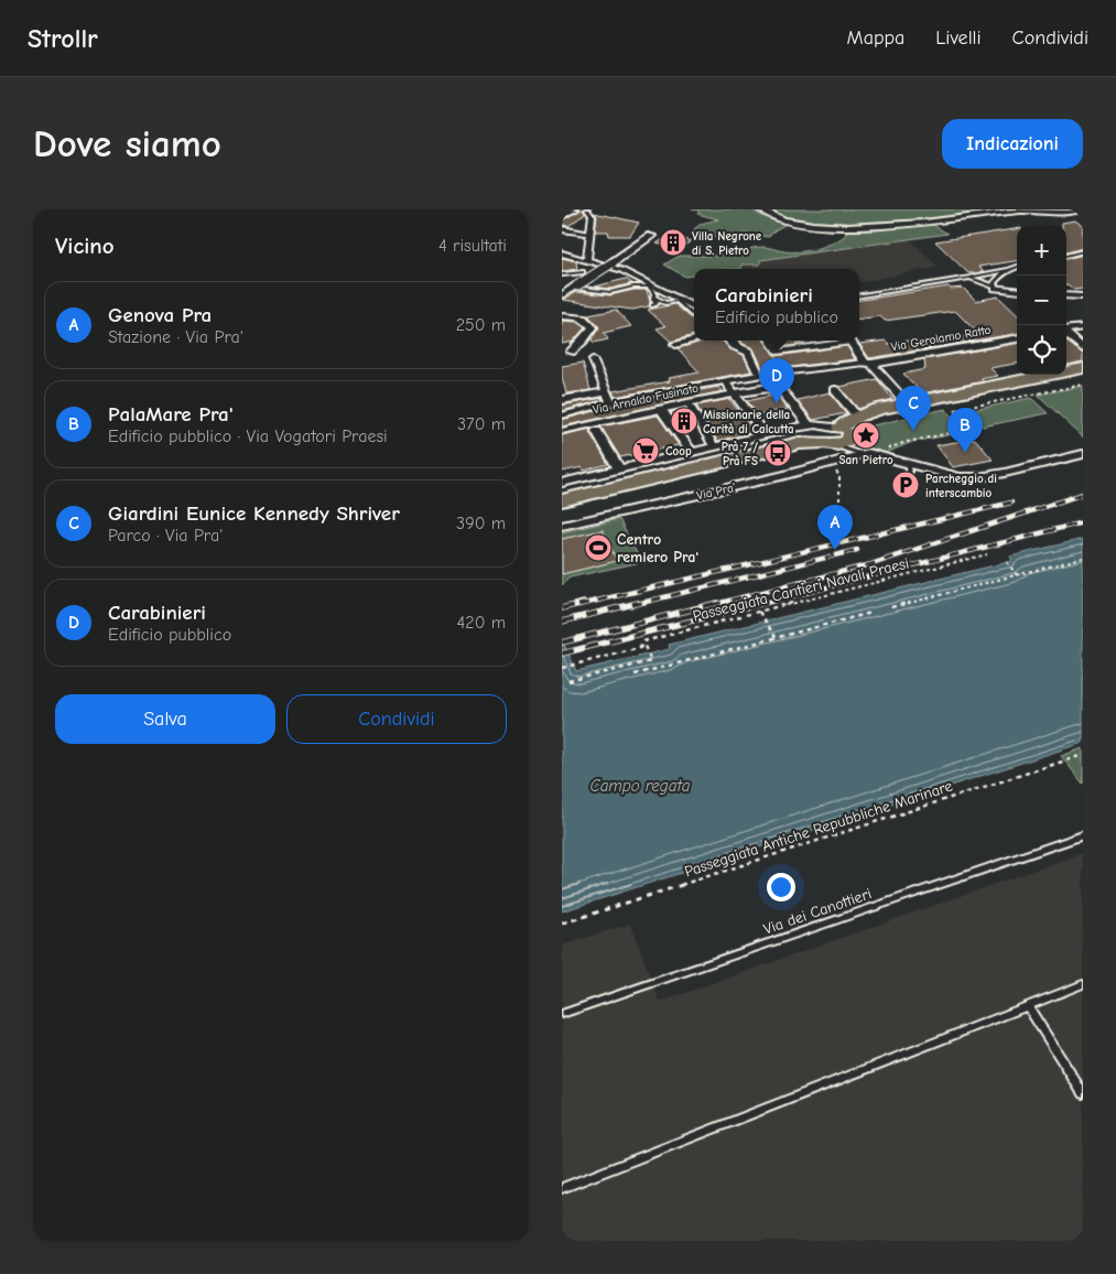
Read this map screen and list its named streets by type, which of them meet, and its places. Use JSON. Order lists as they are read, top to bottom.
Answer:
{
  "streets": {
    "main road": ["Via Pra'"],
    "street": ["Via Gerolamo Ratto", "Via Arnaldo Fusinato"],
    "lane": ["Via dei Canottieri"],
    "path": ["Passeggiata Cantieri Navali Praesi", "Passeggiata Antiche Repubbliche Marinare"]
  },
  "water": ["Campo regata"],
  "places": {
    "building": ["Villa Negrone di S. Pietro", "Missionarie della Carità di Calcutta"],
    "place": ["San Pietro"],
    "supermarket": ["Coop"],
    "bus stop": ["Prà 7 / Prà FS"],
    "parking": ["Parcheggio di interscambio"],
    "sports": ["Centro remiero Pra'"]
  },
  "page": {
    "header": "Strollr",
    "nav": ["Mappa", "Livelli", "Condividi"],
    "buttons": [
      "Indicazioni",
      ["Salva", "Condividi"]
    ],
    "title": "Dove siamo",
    "heading": ["Vicino", "4 risultati"],
    "map_buttons": ["+", "−"],
    "popup": ["Carabinieri", "Edificio pubblico"],
    "list": [
      {
        "mark": "A",
        "name": "Genova Pra",
        "note": "Stazione · Via Pra'",
        "value": "250 m"
      },
      {
        "mark": "B",
        "name": "PalaMare Pra'",
        "note": "Edificio pubblico · Via Vogatori Praesi",
        "value": "370 m"
      },
      {
        "mark": "C",
        "name": "Giardini Eunice Kennedy Shriver",
        "note": "Parco · Via Pra'",
        "value": "390 m"
      },
      {
        "mark": "D",
        "name": "Carabinieri",
        "note": "Edificio pubblico",
        "value": "420 m"
      }
    ],
    "pins": [
      "D",
      "C",
      "B",
      "A"
    ]
  }
}
